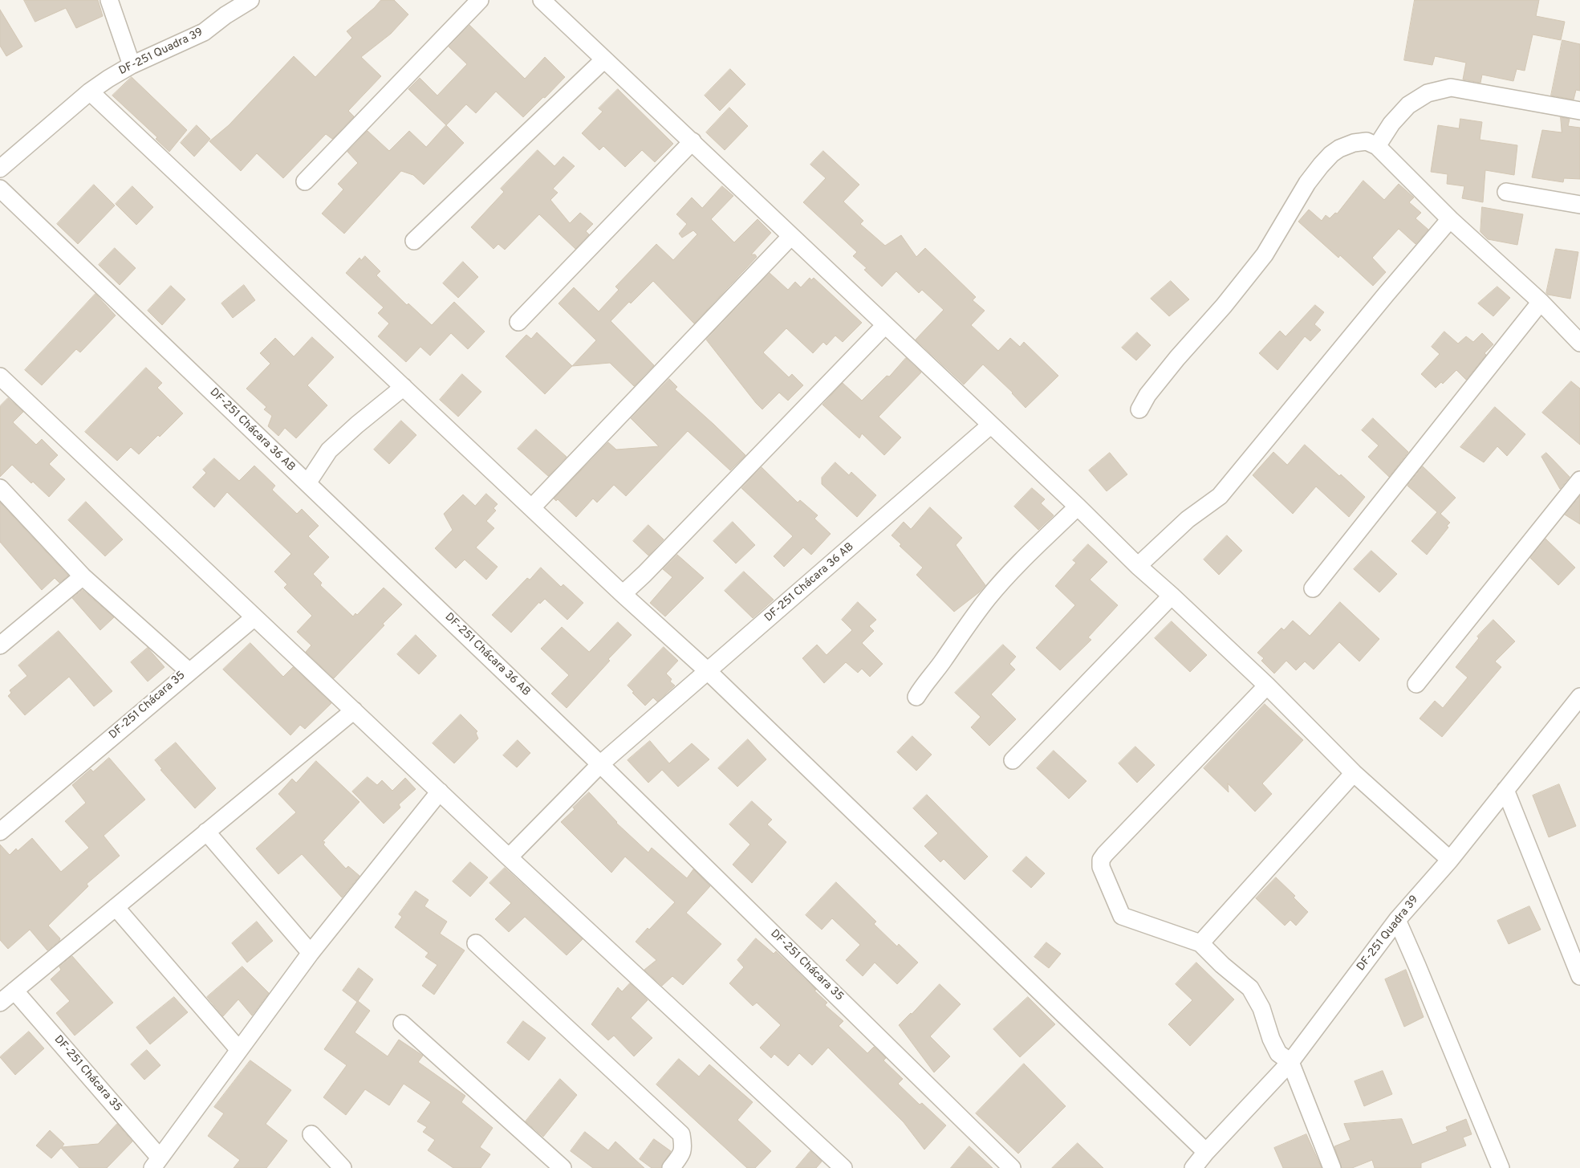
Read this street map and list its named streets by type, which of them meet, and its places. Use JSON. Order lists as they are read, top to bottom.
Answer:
{
  "streets": {
    "street": ["DF-251 Quadra 39", "DF-251 Chácara 36 AB", "DF-251 Chácara 35"]
  },
  "crossings": [
    ["DF-251 Chácara 36 AB", "DF-251 Chácara 35"]
  ]
}
